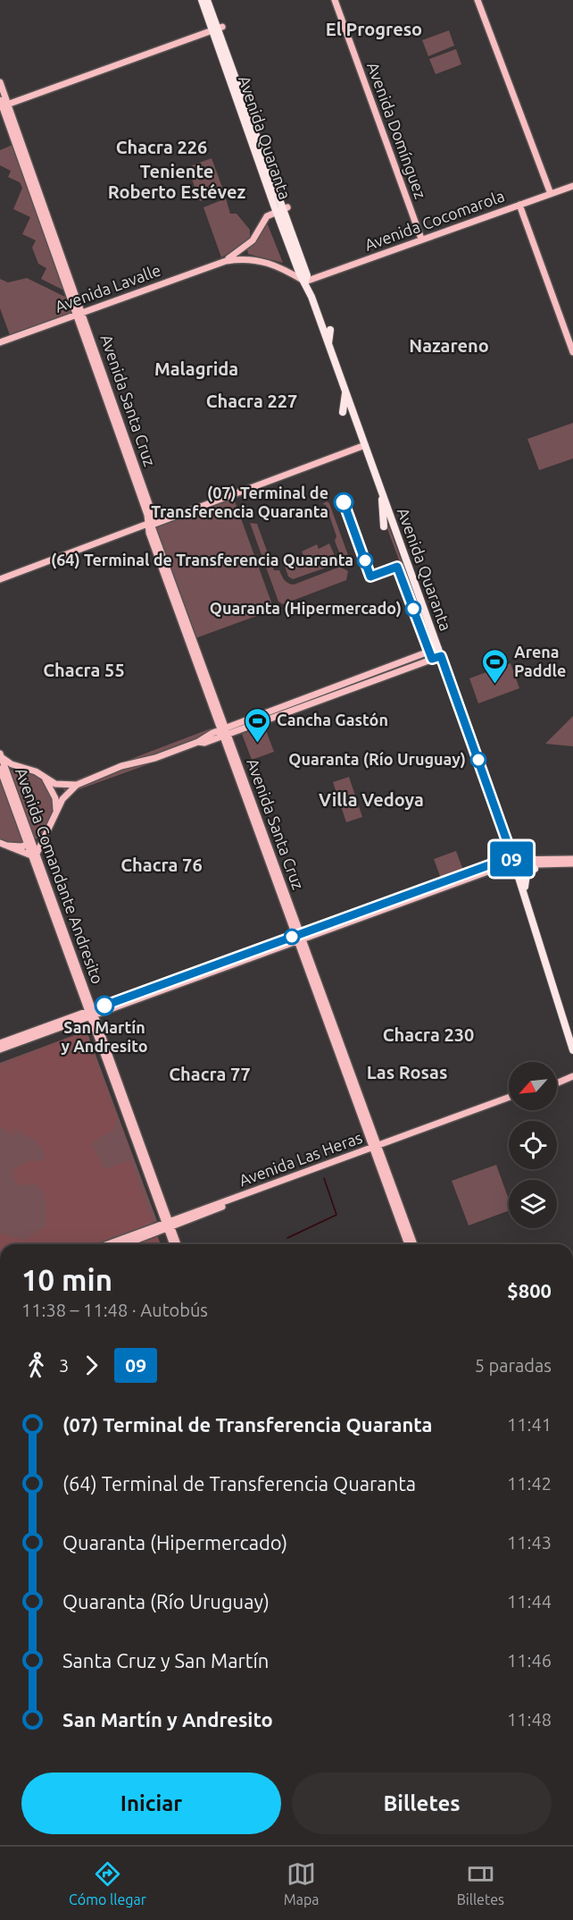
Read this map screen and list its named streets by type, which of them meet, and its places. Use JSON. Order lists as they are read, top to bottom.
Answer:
{
  "streets": {
    "highway": ["Avenida Quaranta"],
    "main road": [
      "Avenida Domínguez",
      "Avenida Cocomarola",
      "Avenida Lavalle",
      "Avenida Santa Cruz",
      "Avenida Comandante Andresito",
      "Avenida Las Heras"
    ]
  },
  "crossings": [
    ["Avenida Domínguez", "Avenida Cocomarola"],
    ["Avenida Quaranta", "Avenida Cocomarola"],
    ["Avenida Quaranta", "Avenida Lavalle"],
    ["Avenida Cocomarola", "Avenida Lavalle"],
    ["Avenida Lavalle", "Avenida Santa Cruz"],
    ["Avenida Santa Cruz", "Avenida Las Heras"],
    ["Avenida Comandante Andresito", "Avenida Las Heras"]
  ],
  "districts": [
    "El Progreso",
    "Chacra 226",
    "Teniente Roberto Estévez",
    "Nazareno",
    "Malagrida",
    "Chacra 227",
    "Chacra 55",
    "Villa Vedoya",
    "Chacra 76",
    "Chacra 230",
    "Las Rosas",
    "Chacra 77"
  ],
  "places": {
    "other": [
      "(07) Terminal de Transferencia Quaranta",
      "(64) Terminal de Transferencia Quaranta",
      "Quaranta (Hipermercado)",
      "Quaranta (Río Uruguay)",
      "San Martín y Andresito"
    ],
    "sports": ["Arena Paddle", "Cancha Gastón"]
  },
  "lines": ["bus line 09"],
  "north": "bottom left",
  "page": {
    "on_map": "09",
    "heading": ["10 min", "11:38 – 11:48 · Autobús", "$800"],
    "legs": ["3", "09", "5 paradas"],
    "list": [
      {
        "name": "(07) Terminal de Transferencia Quaranta",
        "value": "11:41"
      },
      {
        "name": "(64) Terminal de Transferencia Quaranta",
        "value": "11:42"
      },
      {
        "name": "Quaranta (Hipermercado)",
        "value": "11:43"
      },
      {
        "name": "Quaranta (Río Uruguay)",
        "value": "11:44"
      },
      {
        "name": "Santa Cruz y San Martín",
        "value": "11:46"
      },
      {
        "name": "San Martín y Andresito",
        "value": "11:48"
      }
    ],
    "buttons": ["Iniciar", "Billetes"],
    "tabs": ["Cómo llegar", "Mapa", "Billetes"]
  }
}
